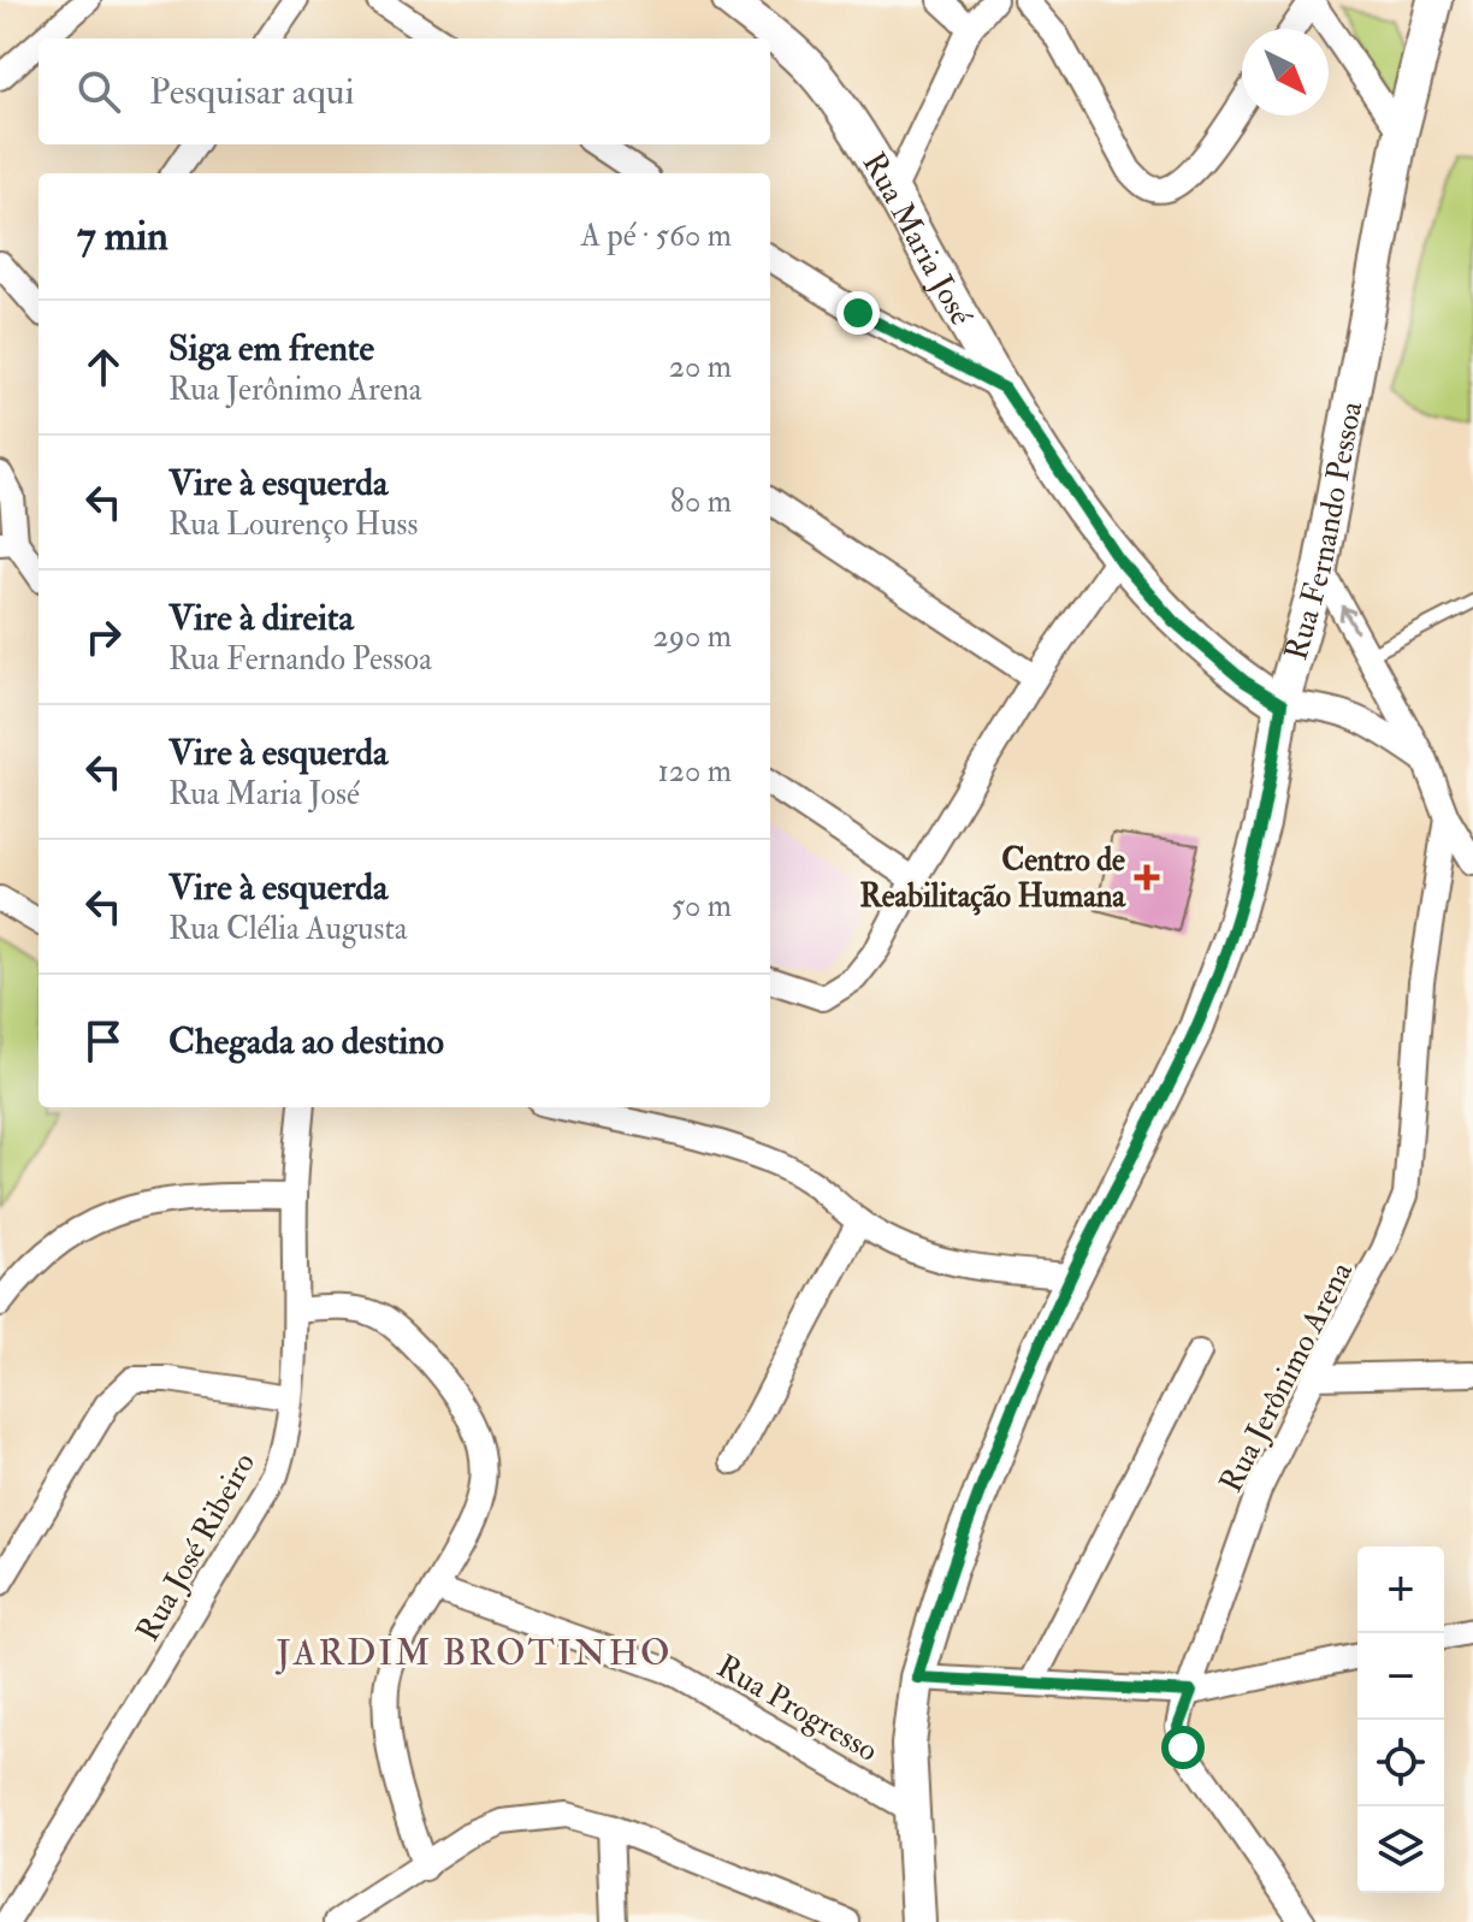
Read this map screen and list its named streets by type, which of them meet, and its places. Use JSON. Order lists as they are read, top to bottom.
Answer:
{
  "streets": {
    "main road": ["Rua Maria José", "Rua Fernando Pessoa"],
    "street": ["Rua Jerônimo Arena", "Rua José Ribeiro", "Rua Progresso"]
  },
  "crossings": [
    ["Rua Maria José", "Rua Fernando Pessoa"],
    ["Rua Fernando Pessoa", "Rua Progresso"]
  ],
  "districts": ["JARDIM BROTINHO"],
  "places": {
    "health": ["Centro de Reabilitação Humana"]
  },
  "north": "bottom right",
  "page": {
    "search": "Pesquisar aqui",
    "heading": ["7 min", "A pé · 560 m"],
    "list": [
      ["Siga em frente", "Rua Jerônimo Arena", "20 m"],
      ["Vire à esquerda", "Rua Lourenço Huss", "80 m"],
      ["Vire à direita", "Rua Fernando Pessoa", "290 m"],
      ["Vire à esquerda", "Rua Maria José", "120 m"],
      ["Vire à esquerda", "Rua Clélia Augusta", "50 m"],
      "Chegada ao destino"
    ],
    "map_buttons": ["+", "−"]
  }
}
